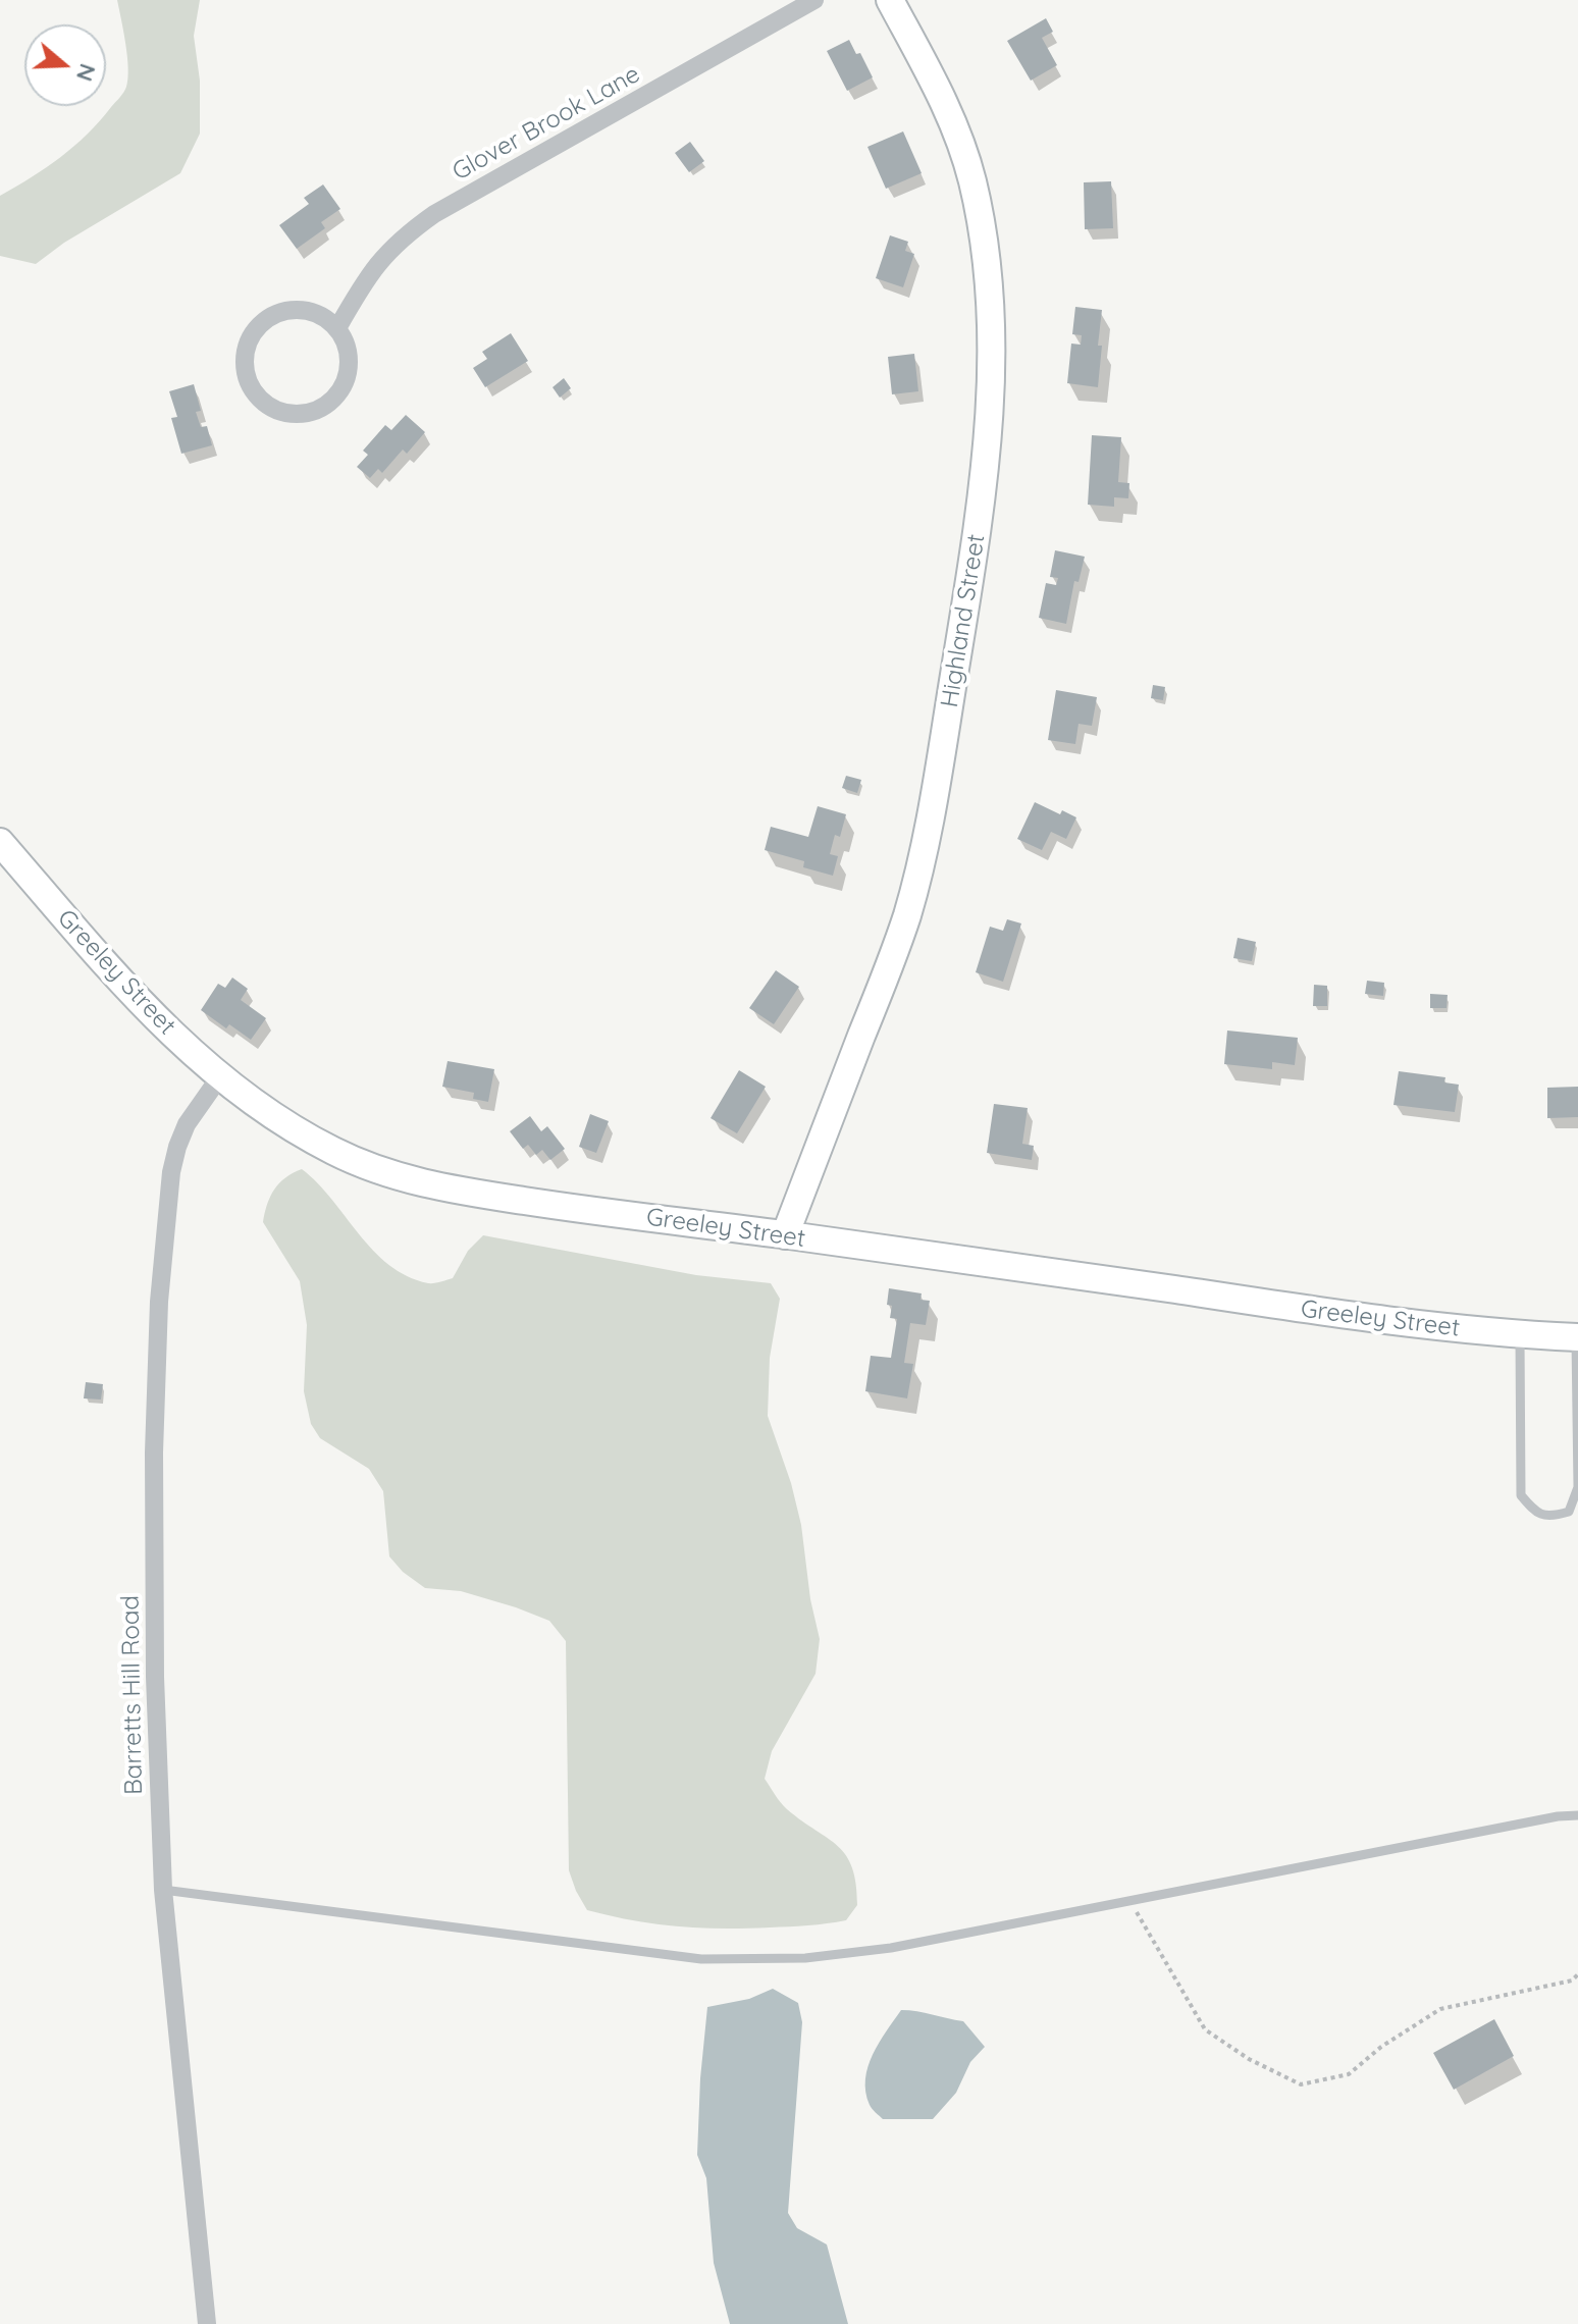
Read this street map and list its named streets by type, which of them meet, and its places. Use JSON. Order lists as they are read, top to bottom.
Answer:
{
  "streets": {
    "street": [
      "Glover Brook Lane",
      "Highland Street",
      "Greeley Street",
      "Barretts Hill Road"
    ]
  },
  "crossings": [
    ["Highland Street", "Greeley Street"],
    ["Greeley Street", "Barretts Hill Road"]
  ],
  "north": "right"
}
